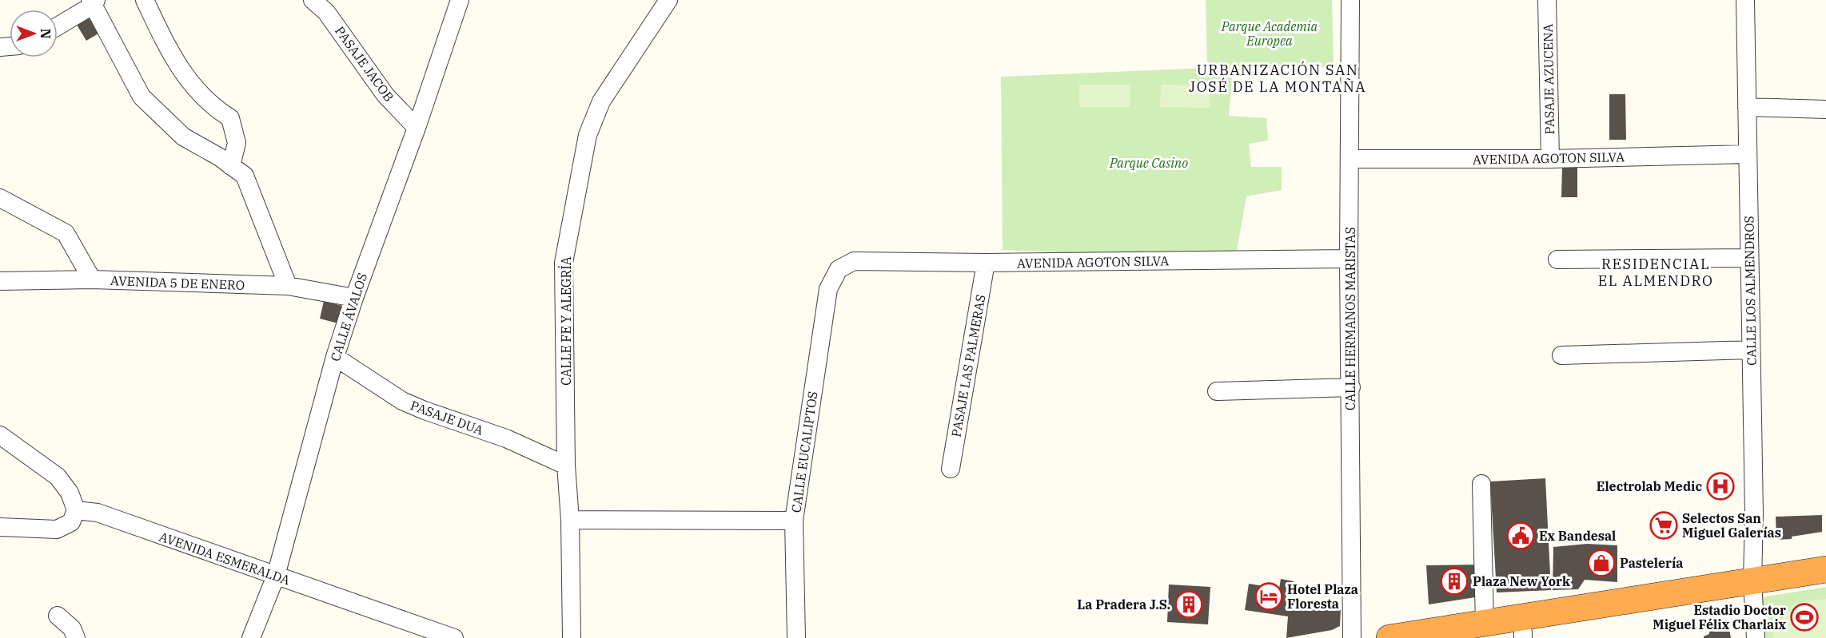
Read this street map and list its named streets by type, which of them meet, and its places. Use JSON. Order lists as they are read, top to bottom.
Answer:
{
  "streets": {
    "street": [
      "PASAJE JACOB",
      "PASAJE AZUCENA",
      "AVENIDA AGOTON SILVA",
      "AVENIDA 5 DE ENERO",
      "CALLE LOS ALMENDROS",
      "CALLE ÁVALOS",
      "CALLE HERMANOS MARISTAS",
      "CALLE FE Y ALEGRÍA",
      "PASAJE LAS PALMERAS",
      "PASAJE DUA",
      "CALLE EUCALIPTOS",
      "AVENIDA ESMERALDA"
    ]
  },
  "crossings": [
    ["PASAJE JACOB", "CALLE ÁVALOS"],
    ["PASAJE AZUCENA", "AVENIDA AGOTON SILVA"],
    ["AVENIDA AGOTON SILVA", "CALLE LOS ALMENDROS"],
    ["AVENIDA AGOTON SILVA", "CALLE HERMANOS MARISTAS"],
    ["AVENIDA AGOTON SILVA", "PASAJE LAS PALMERAS"],
    ["AVENIDA AGOTON SILVA", "CALLE EUCALIPTOS"],
    ["AVENIDA 5 DE ENERO", "CALLE ÁVALOS"],
    ["CALLE ÁVALOS", "PASAJE DUA"],
    ["CALLE ÁVALOS", "AVENIDA ESMERALDA"],
    ["CALLE FE Y ALEGRÍA", "PASAJE DUA"]
  ],
  "districts": ["URBANIZACIÓN SAN JOSÉ DE LA MONTAÑA", "RESIDENCIAL EL ALMENDRO"],
  "parks": ["Parque Academia Europea", "Parque Casino"],
  "places": {
    "hospital": ["Electrolab Medic"],
    "supermarket": ["Selectos San Miguel Galerías"],
    "public building": ["Ex Bandesal"],
    "shop": ["Pastelería"],
    "building": ["Plaza New York", "La Pradera J.S."],
    "hotel": ["Hotel Plaza Floresta"],
    "sports": ["Estadio Doctor Miguel Félix Charlaix"]
  },
  "north": "right"
}
